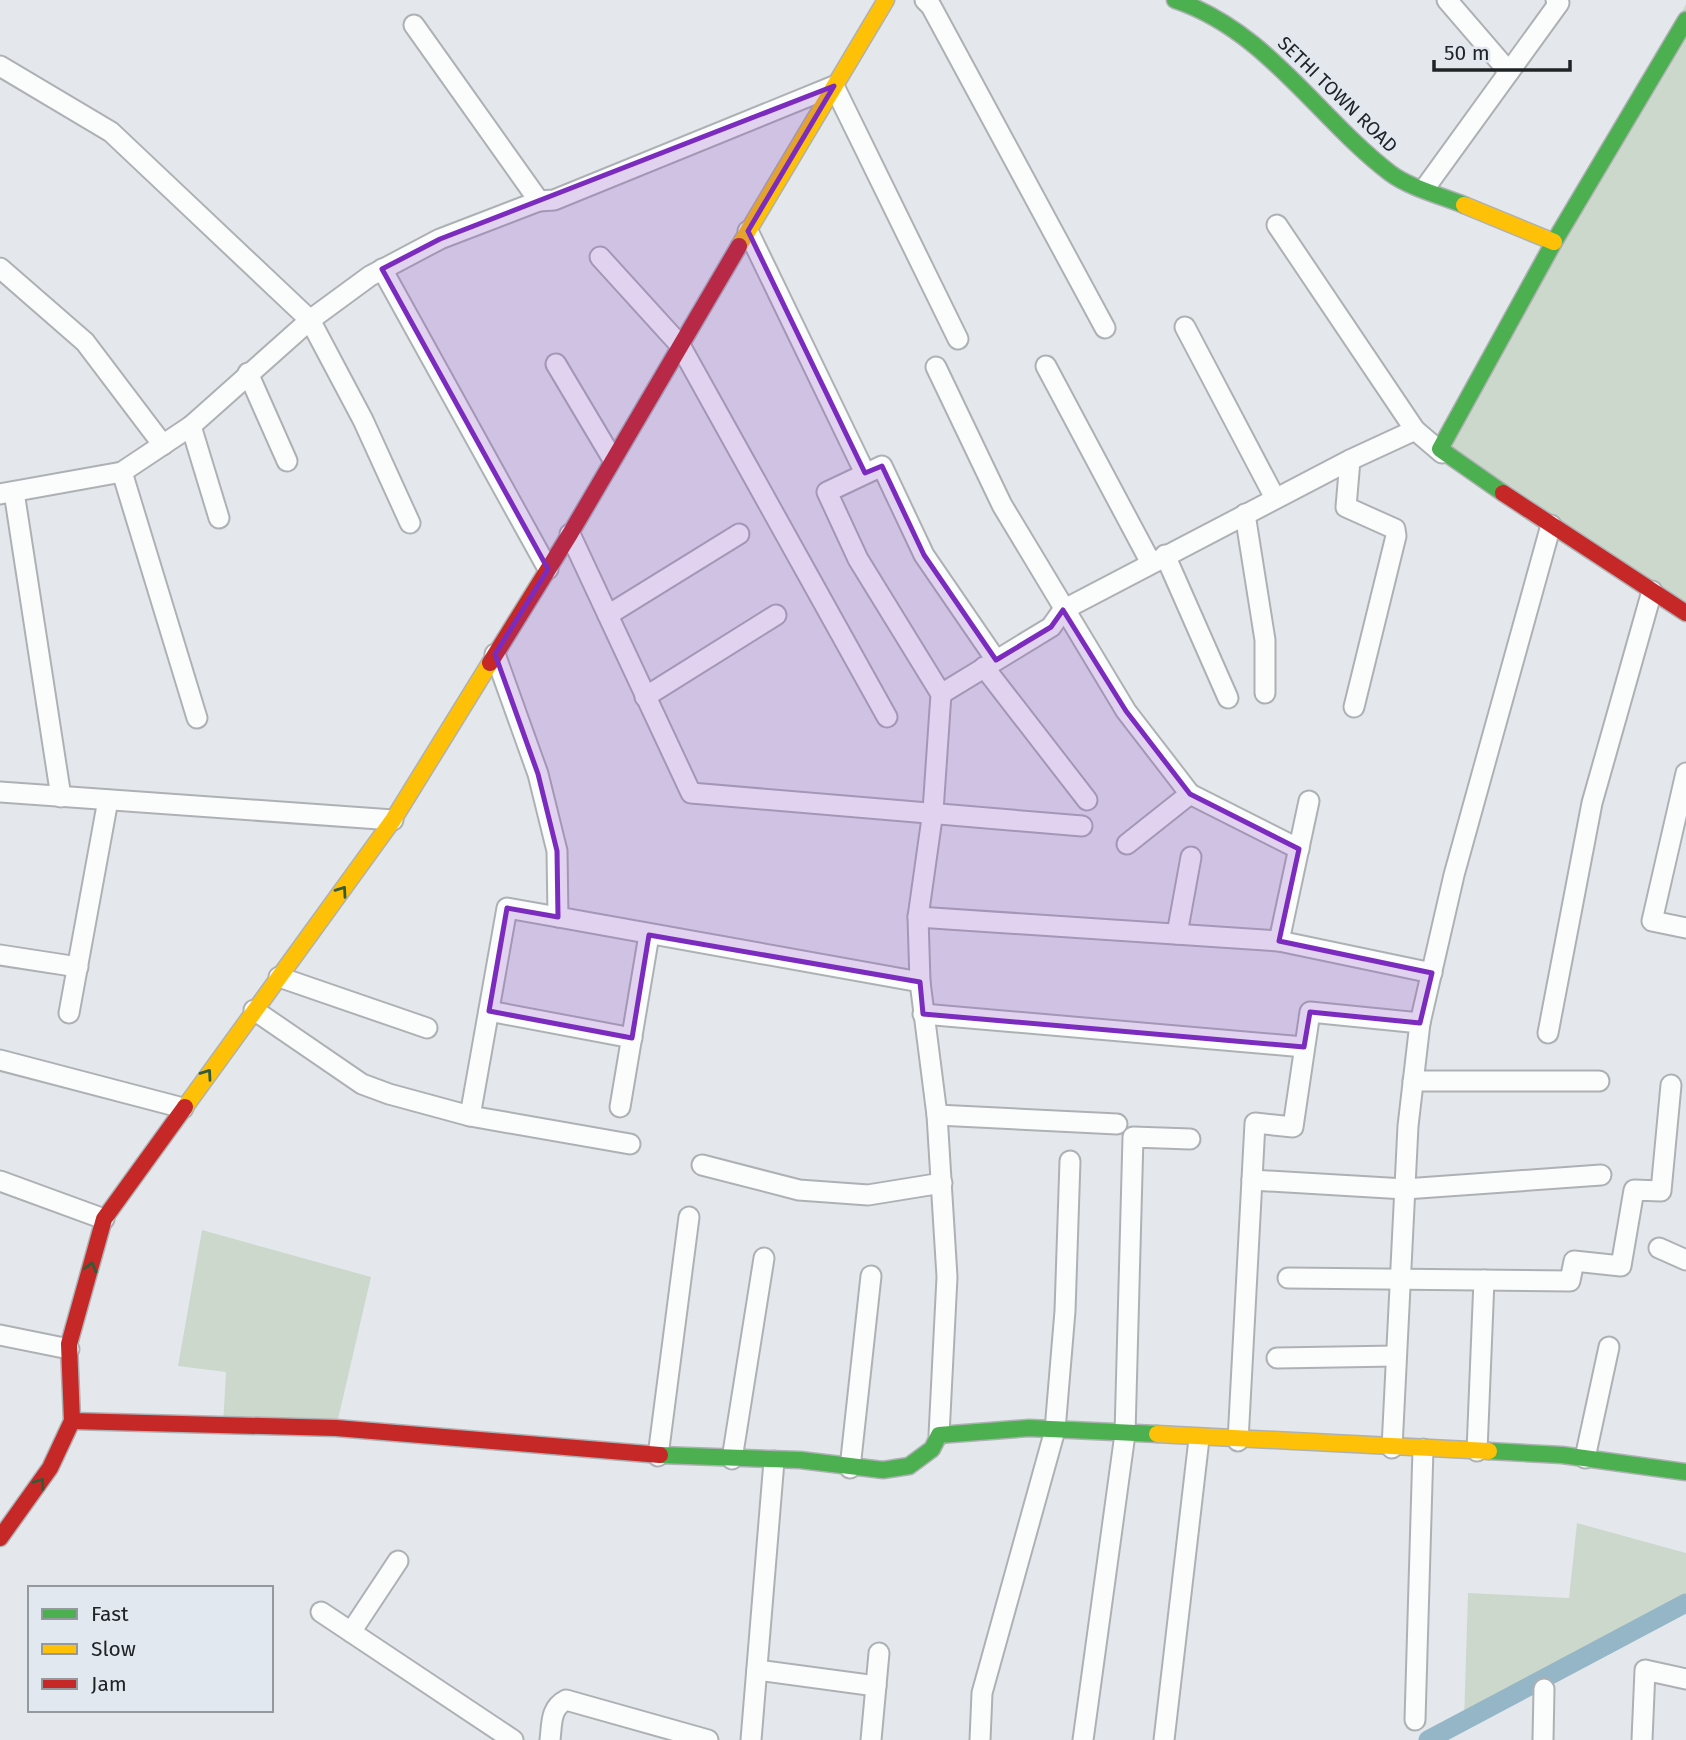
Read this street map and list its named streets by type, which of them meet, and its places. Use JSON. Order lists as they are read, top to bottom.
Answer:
{
  "streets": {
    "street": ["SETHI TOWN ROAD"]
  },
  "legend": ["Fast", "Slow", "Jam"],
  "scale_bar": "50 m"
}
